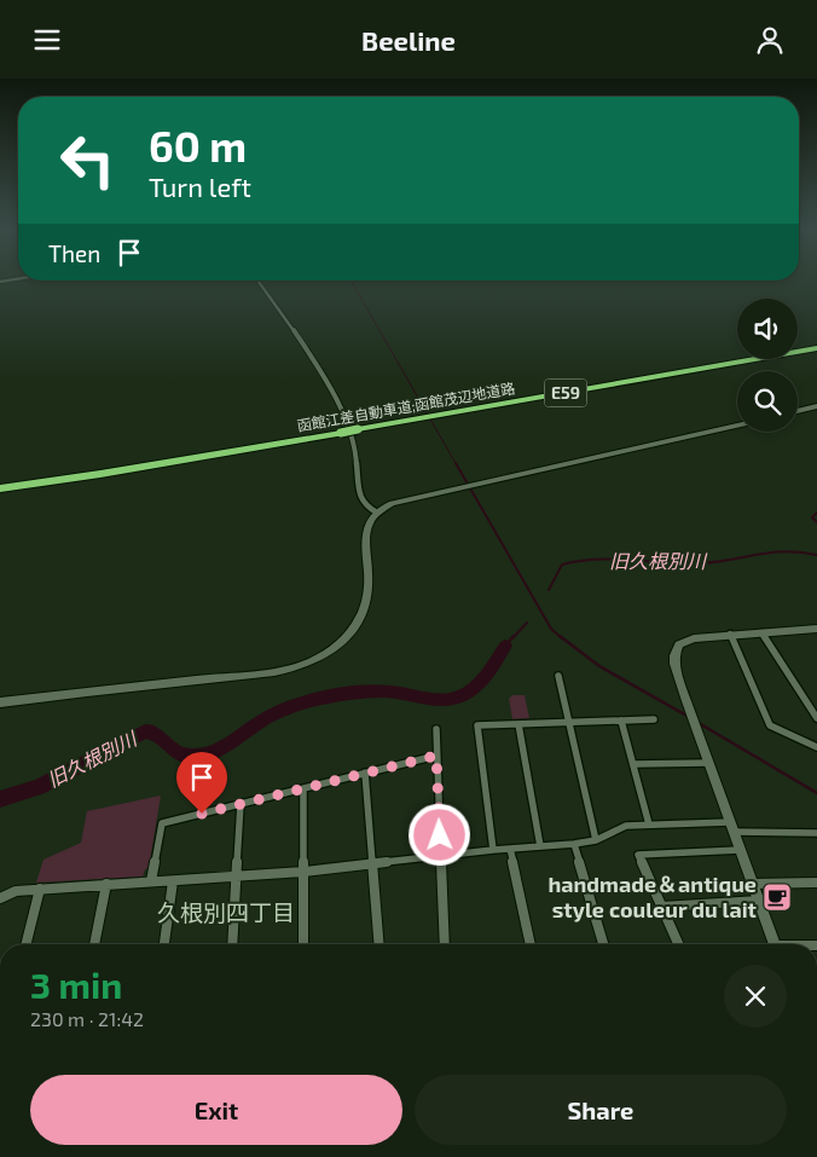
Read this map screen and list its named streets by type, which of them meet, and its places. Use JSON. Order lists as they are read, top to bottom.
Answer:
{
  "streets": {
    "highway": ["E59", "函館江差自動車道;函館茂辺地道路"]
  },
  "districts": ["久根別四丁目"],
  "water": ["旧久根別川"],
  "places": {
    "cafe": ["handmade＆antique style couleur du lait"]
  },
  "page": {
    "header": "Beeline",
    "turn": ["60 m", "Turn left"],
    "then": "Then",
    "heading": ["3 min", "230 m · 21:42"],
    "buttons": ["Exit", "Share"]
  }
}
